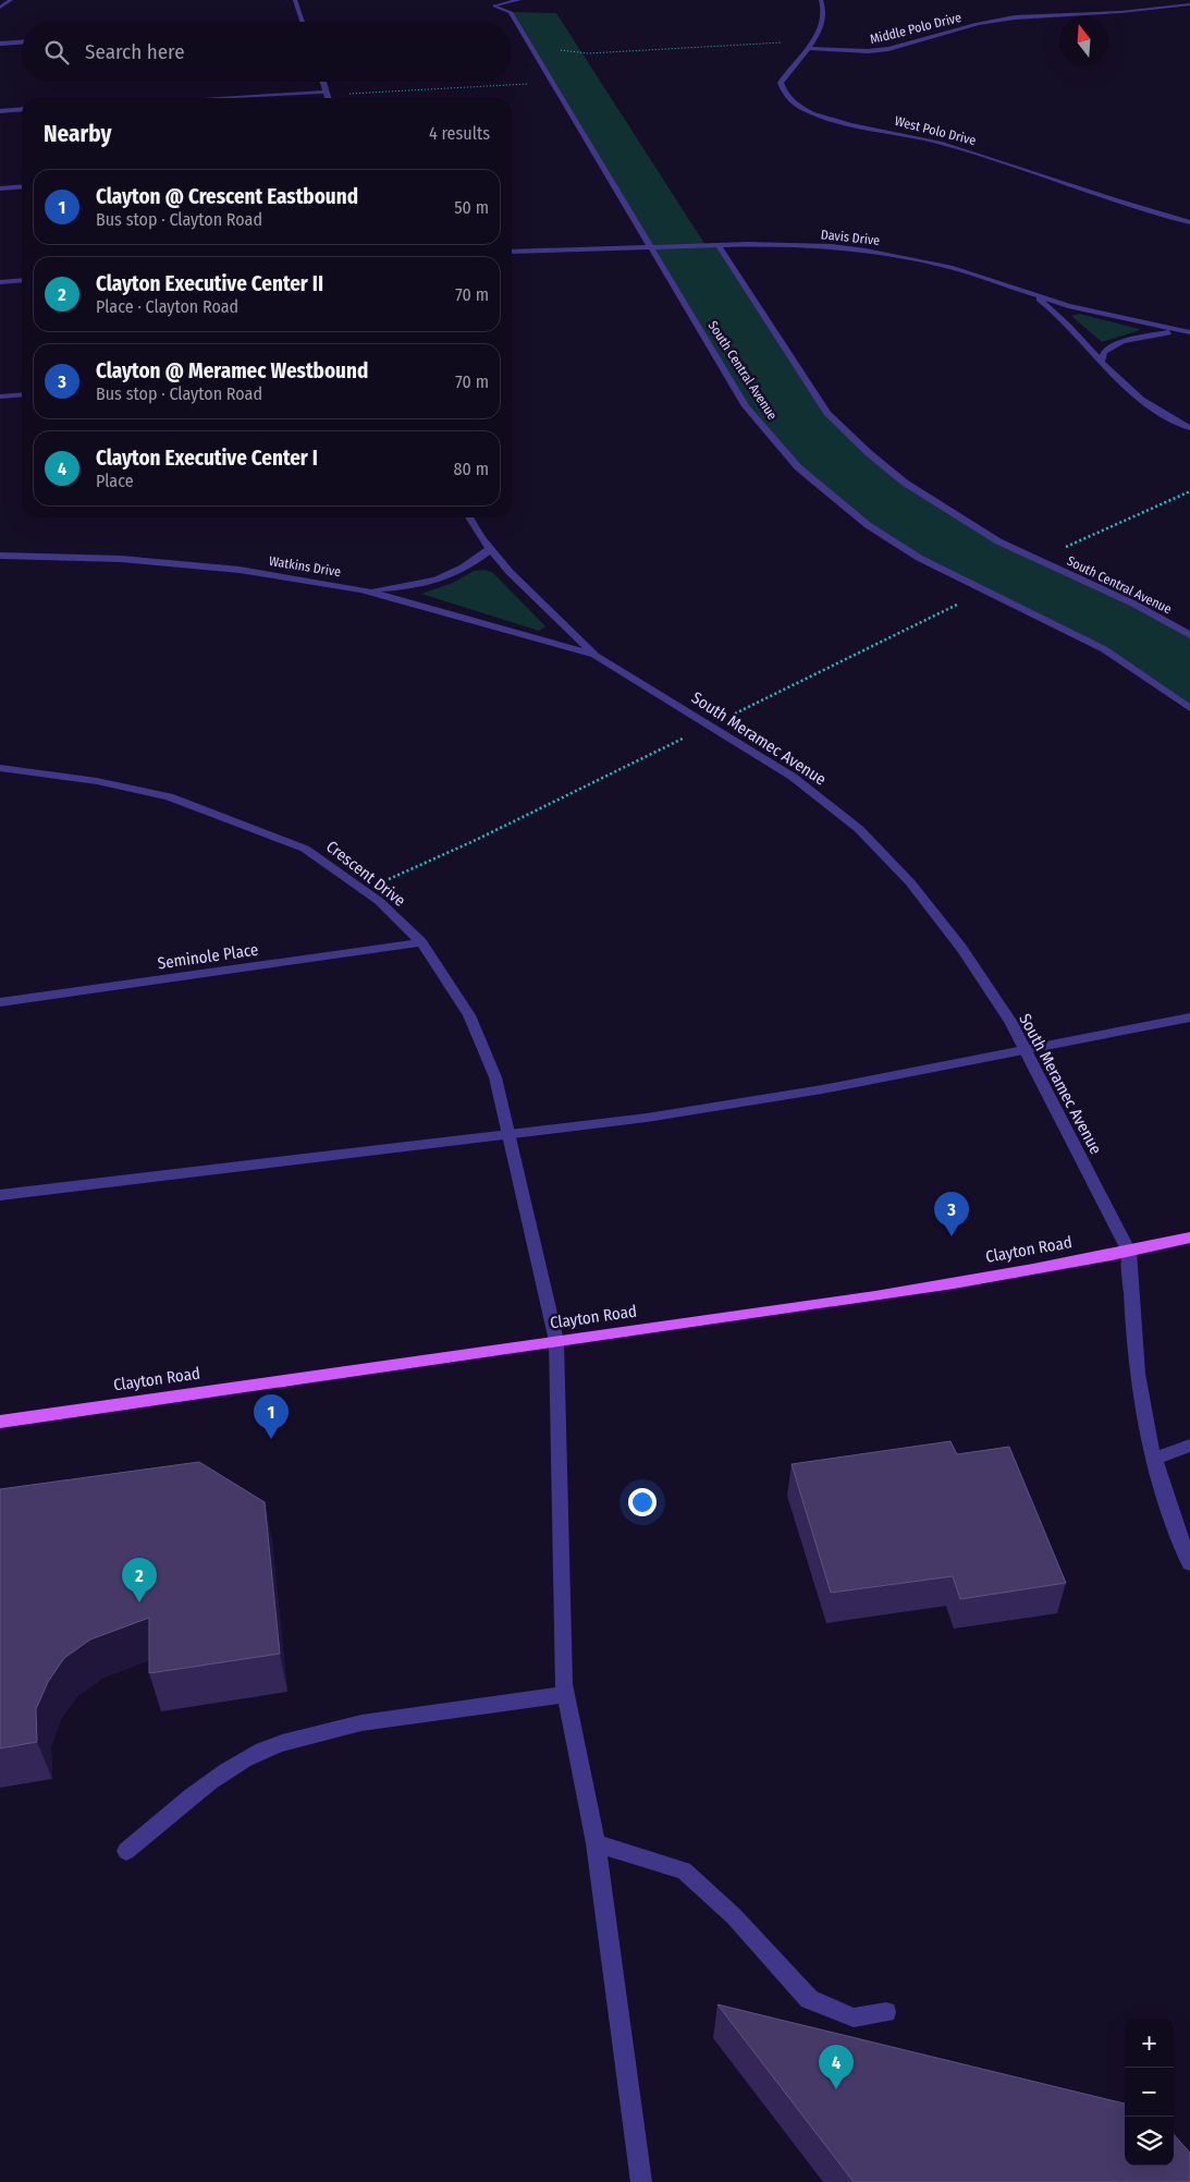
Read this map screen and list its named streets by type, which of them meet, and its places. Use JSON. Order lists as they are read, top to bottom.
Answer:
{
  "streets": {
    "main road": ["Clayton Road"],
    "street": [
      "Middle Polo Drive",
      "West Polo Drive",
      "Davis Drive",
      "South Central Avenue",
      "Watkins Drive",
      "South Meramec Avenue",
      "Crescent Drive",
      "Seminole Place"
    ]
  },
  "crossings": [
    ["Middle Polo Drive", "West Polo Drive"],
    ["Davis Drive", "South Central Avenue"],
    ["Watkins Drive", "South Meramec Avenue"],
    ["South Meramec Avenue", "Clayton Road"],
    ["Crescent Drive", "Seminole Place"],
    ["Crescent Drive", "Clayton Road"]
  ],
  "north": "top",
  "page": {
    "search": "Search here",
    "heading": ["Nearby", "4 results"],
    "list": [
      {
        "mark": "1",
        "name": "Clayton @ Crescent Eastbound",
        "note": "Bus stop · Clayton Road",
        "value": "50 m"
      },
      {
        "mark": "2",
        "name": "Clayton Executive Center II",
        "note": "Place · Clayton Road",
        "value": "70 m"
      },
      {
        "mark": "3",
        "name": "Clayton @ Meramec Westbound",
        "note": "Bus stop · Clayton Road",
        "value": "70 m"
      },
      {
        "mark": "4",
        "name": "Clayton Executive Center I",
        "note": "Place",
        "value": "80 m"
      }
    ],
    "pins": [
      "3",
      "1",
      "2",
      "4"
    ],
    "map_buttons": ["+", "−"]
  }
}
